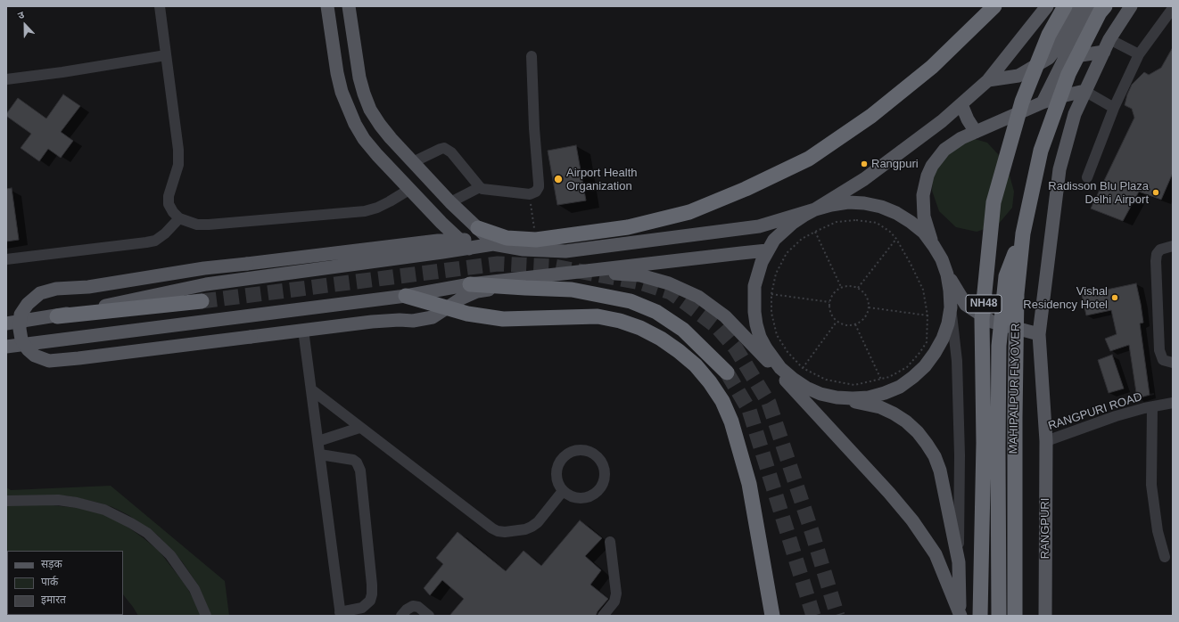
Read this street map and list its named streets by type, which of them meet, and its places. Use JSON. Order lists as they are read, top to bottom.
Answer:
{
  "streets": {
    "highway": ["NH48", "MAHIPALPUR FLYOVER"],
    "main road": ["RANGPURI"],
    "street": ["RANGPURI ROAD"]
  },
  "crossings": [
    ["RANGPURI ROAD", "RANGPURI"]
  ],
  "places": [
    "Rangpuri",
    "Airport Health Organization",
    "Radisson Blu Plaza Delhi Airport",
    "Vishal Residency Hotel"
  ],
  "legend": ["सड़क", "पार्क", "इमारत"],
  "north": "top"
}
